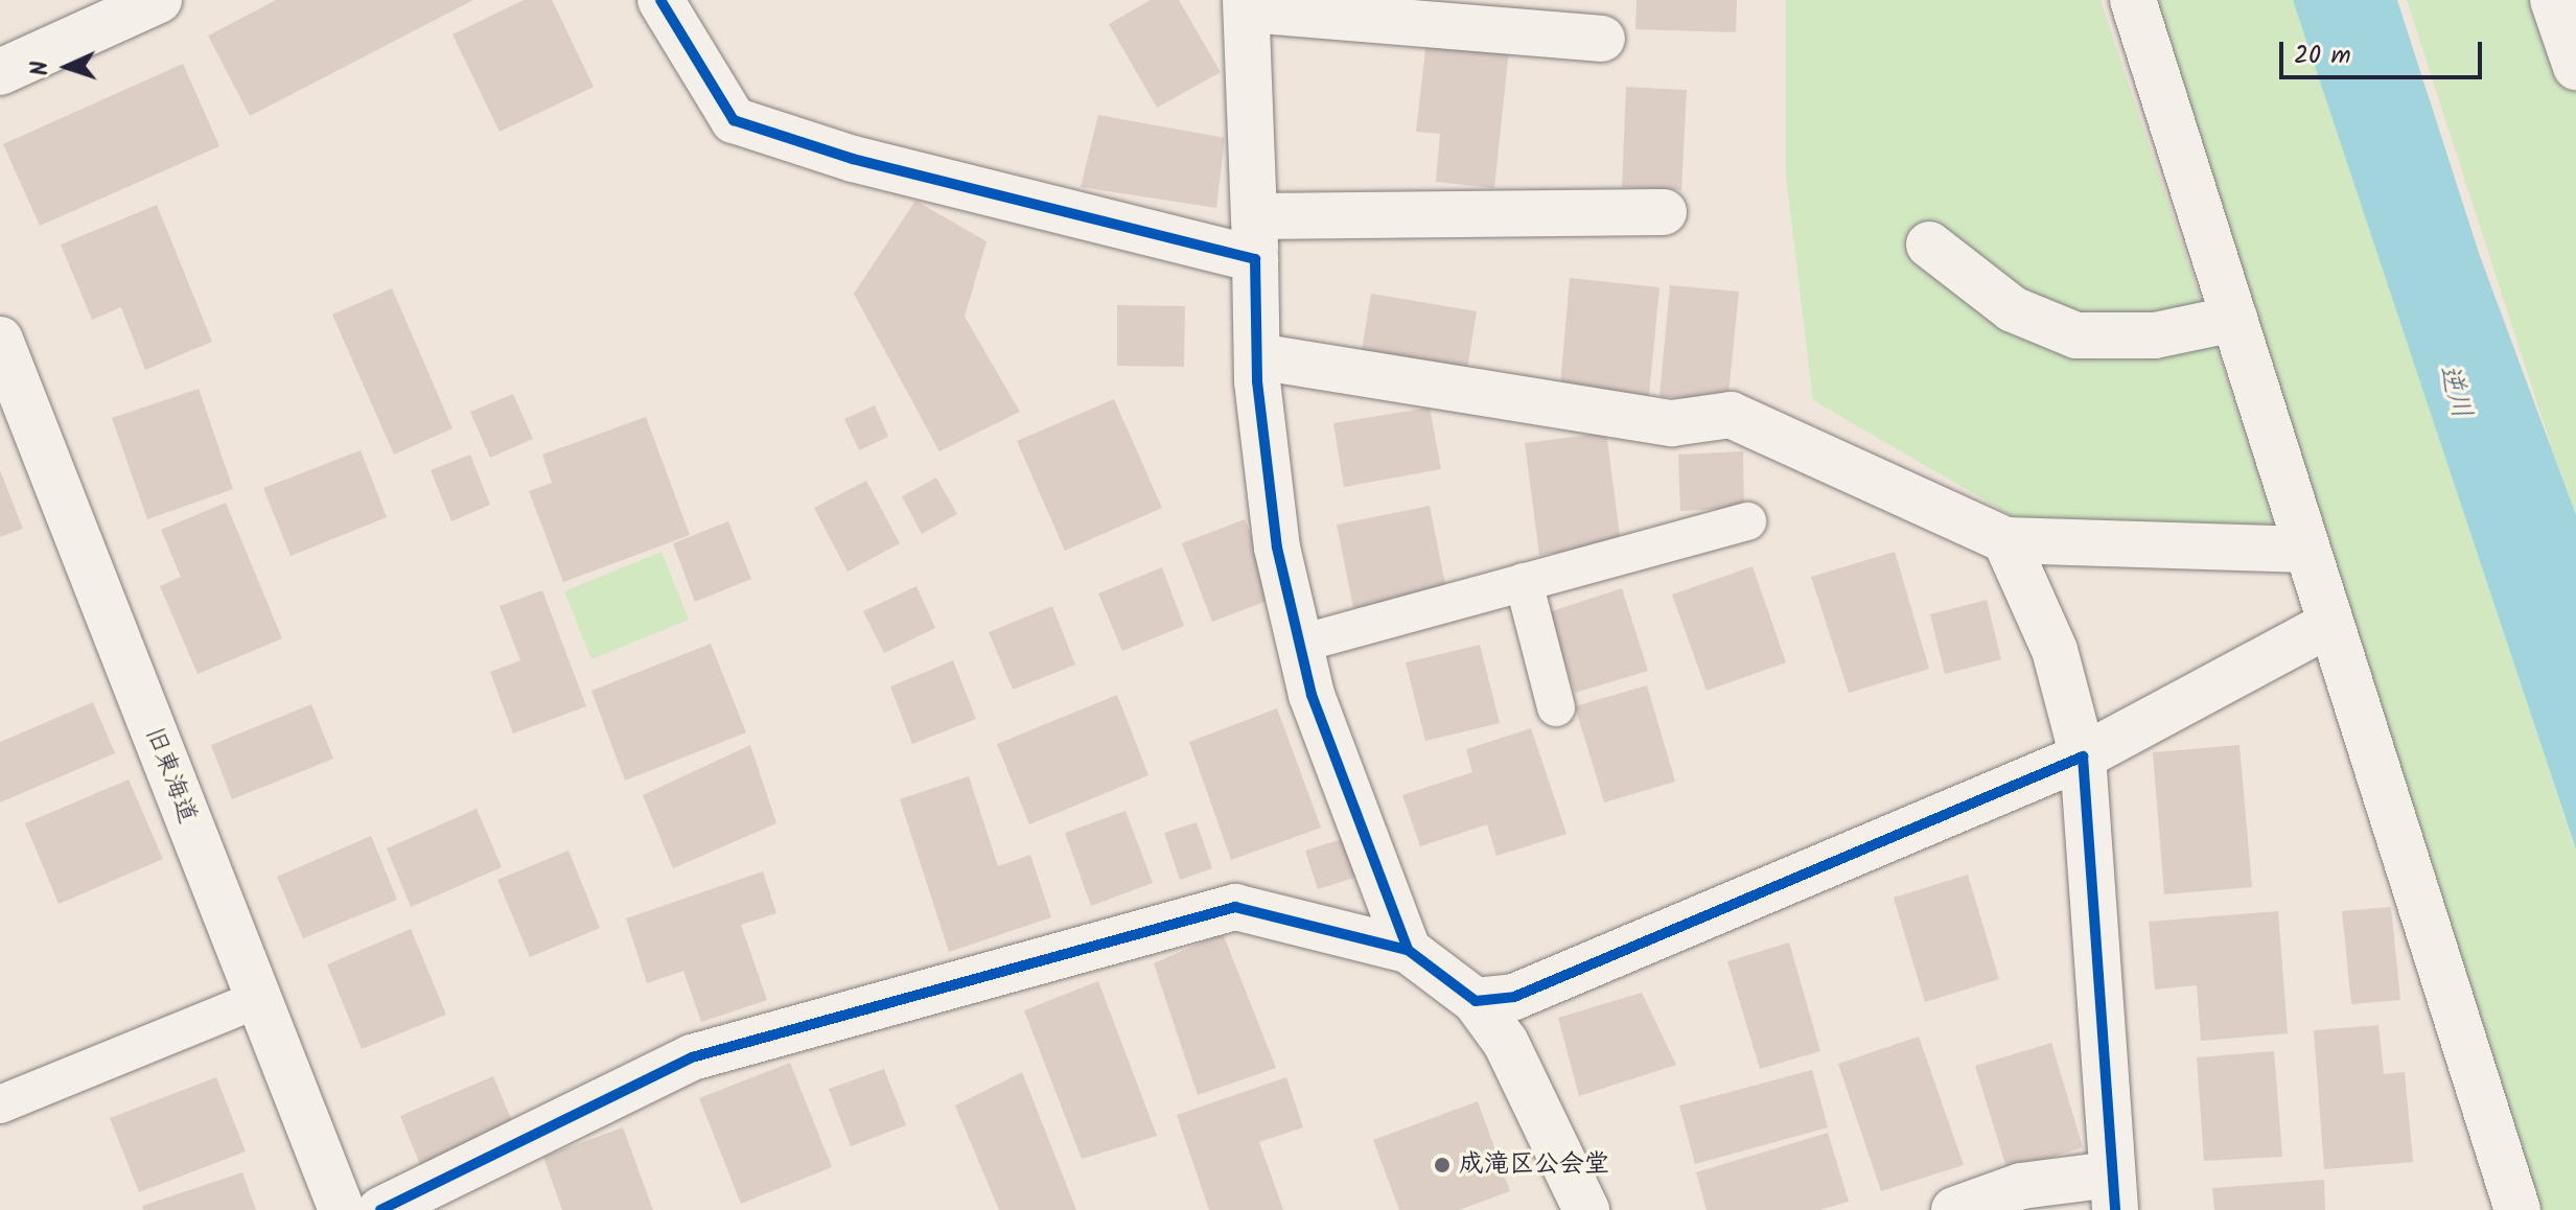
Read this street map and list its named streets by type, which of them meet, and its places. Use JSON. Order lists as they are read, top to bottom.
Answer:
{
  "streets": {
    "street": ["旧東海道"]
  },
  "water": ["逆川"],
  "places": ["成滝区公会堂"],
  "scale_bar": "20 m",
  "north": "left"
}
